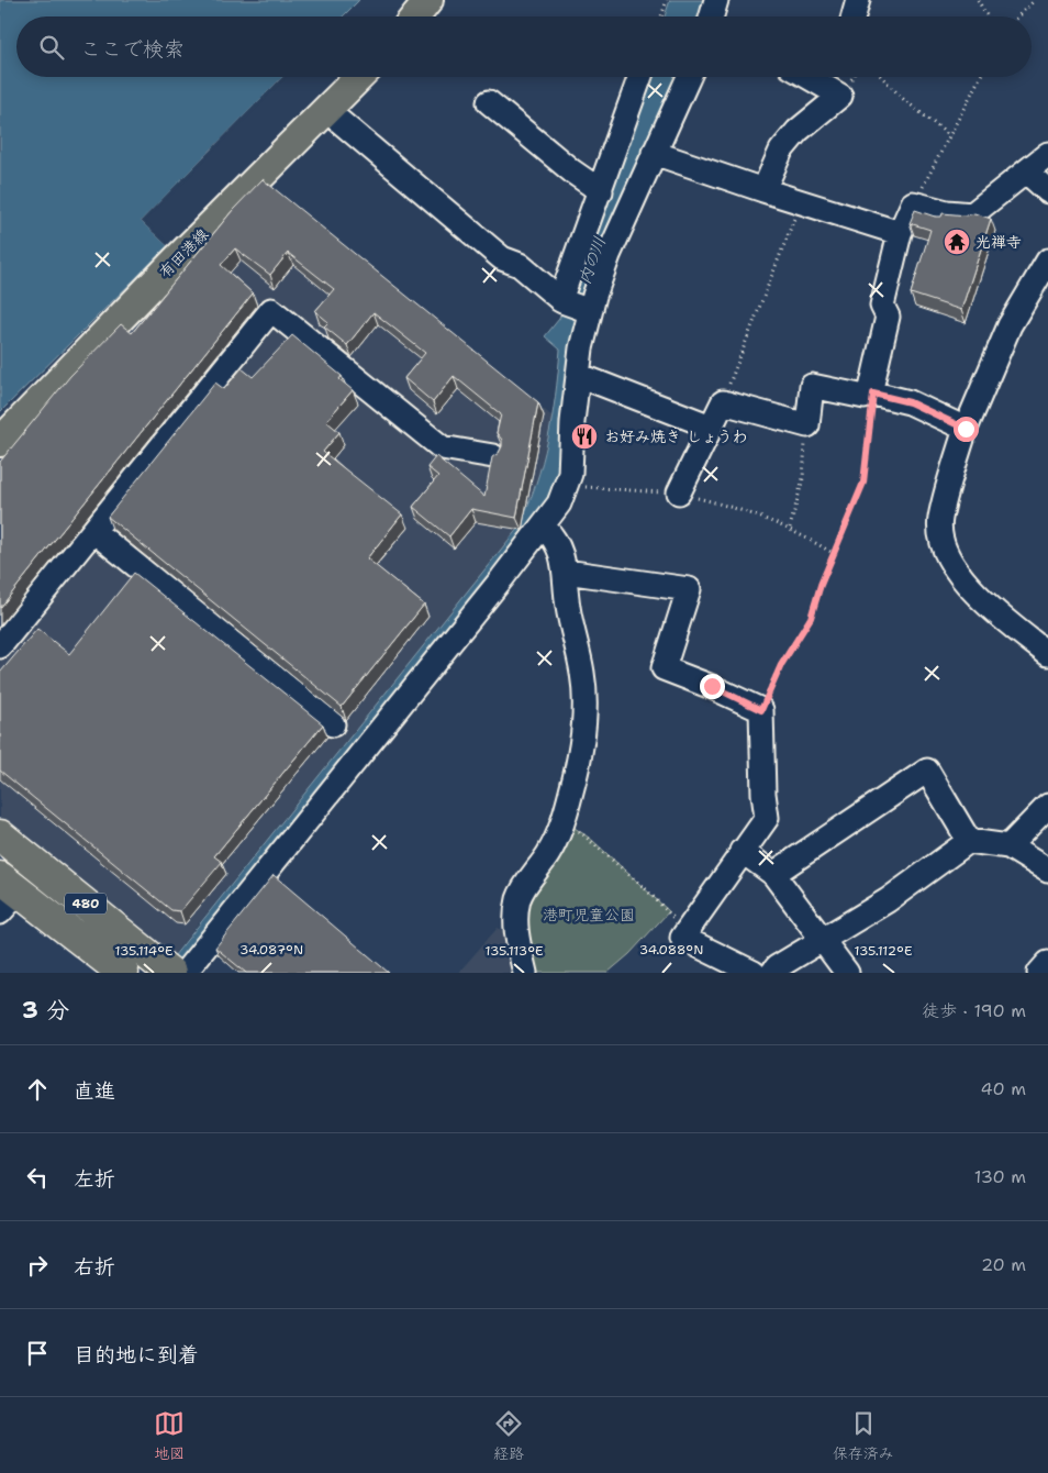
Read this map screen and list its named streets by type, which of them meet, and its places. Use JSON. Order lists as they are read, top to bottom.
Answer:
{
  "streets": {
    "highway": ["480"],
    "main road": ["有田港線"]
  },
  "water": ["内の川"],
  "parks": ["港町児童公園"],
  "places": {
    "temple": ["光禅寺"],
    "restaurant": ["お好み焼き しょうわ"]
  },
  "page": {
    "search": "ここで検索",
    "heading": ["3 分", "徒歩 · 190 m"],
    "list": [
      ["直進", "40 m"],
      ["左折", "130 m"],
      ["右折", "20 m"],
      "目的地に到着"
    ],
    "nav": ["地図", "経路", "保存済み"]
  },
  "coordinates": [
    "34.087°N",
    "34.088°N",
    "135.114°E",
    "135.113°E",
    "135.112°E"
  ]
}
